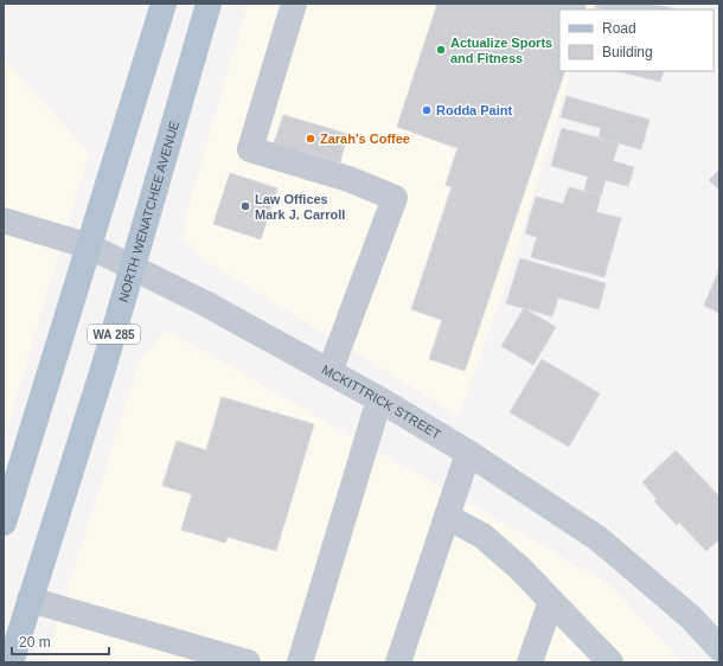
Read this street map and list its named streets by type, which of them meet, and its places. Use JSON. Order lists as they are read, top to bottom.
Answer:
{
  "streets": {
    "main road": ["NORTH WENATCHEE AVENUE", "WA 285"],
    "street": ["MCKITTRICK STREET"]
  },
  "crossings": [
    ["NORTH WENATCHEE AVENUE", "MCKITTRICK STREET"]
  ],
  "places": [
    "Actualize Sports and Fitness",
    "Rodda Paint",
    "Zarah's Coffee",
    "Law Offices Mark J. Carroll"
  ],
  "legend": ["Road", "Building"],
  "scale_bar": "20 m"
}
